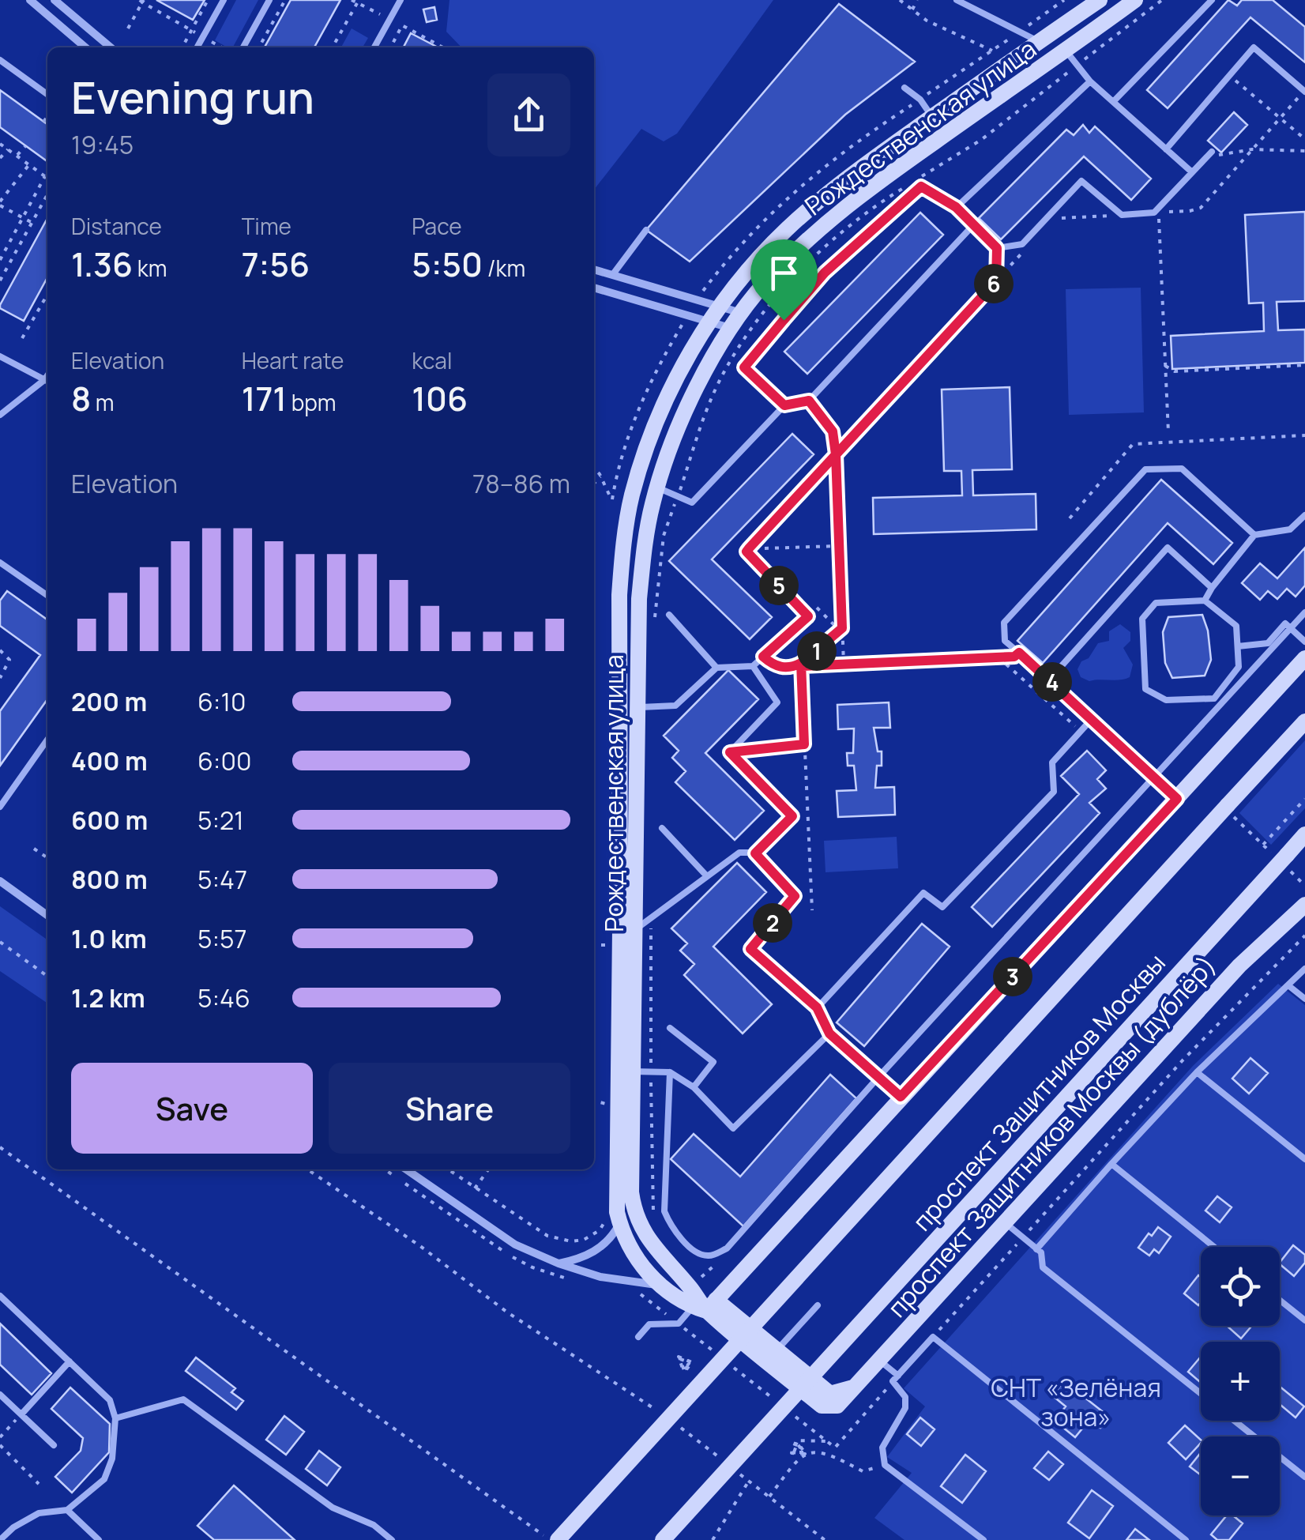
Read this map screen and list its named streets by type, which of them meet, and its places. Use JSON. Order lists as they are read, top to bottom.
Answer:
{
  "streets": {
    "street": ["Рождественская улица", "проспект Защитников Москвы", "проспект Защитников Москвы (дублёр)"]
  },
  "crossings": [
    ["Рождественская улица", "проспект Защитников Москвы (дублёр)"]
  ],
  "parks": ["СНТ «Зелёная зона»"],
  "page": {
    "heading": ["Evening run", "19:45"],
    "stats": [
      ["Distance", "1.36 km"],
      ["Time", "7:56"],
      ["Pace", "5:50 /km"],
      ["Elevation", "8 m"],
      ["Heart rate", "171 bpm"],
      ["kcal", "106"]
    ],
    "pins": [
      "6",
      "5",
      "1",
      "4",
      "2",
      "3"
    ],
    "chart": ["Elevation", "78–86 m"],
    "list": [
      {
        "name": "200 m",
        "note": "6:10"
      },
      {
        "name": "400 m",
        "note": "6:00"
      },
      {
        "name": "600 m",
        "note": "5:21"
      },
      {
        "name": "800 m",
        "note": "5:47"
      },
      {
        "name": "1.0 km",
        "note": "5:57"
      },
      {
        "name": "1.2 km",
        "note": "5:46"
      }
    ],
    "buttons": ["Save", "Share"],
    "map_buttons": ["+", "−"]
  }
}
